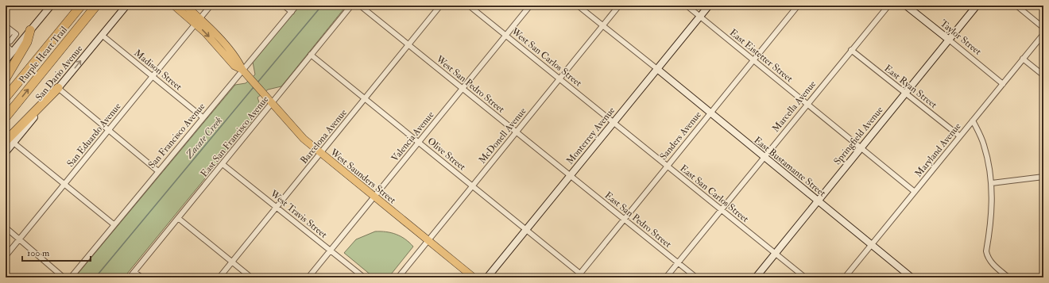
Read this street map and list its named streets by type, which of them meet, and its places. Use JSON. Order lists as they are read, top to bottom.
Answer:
{
  "streets": {
    "highway": ["Purple Heart Trail"],
    "main road": ["West Saunders Street"],
    "street": [
      "Taylor Street",
      "East Eistetter Street",
      "West San Carlos Street",
      "Madison Street",
      "San Dario Avenue",
      "West San Pedro Street",
      "East Ryan Street",
      "Marcella Avenue",
      "San Eduardo Avenue",
      "San Francisco Avenue",
      "McDonell Avenue",
      "Monterrey Avenue",
      "Sanders Avenue",
      "Springfield Avenue",
      "East San Francisco Avenue",
      "Barcelona Avenue",
      "Valencia Avenue",
      "Maryland Avenue",
      "Olive Street",
      "East Bustamante Street",
      "East San Carlos Street",
      "West Travis Street",
      "East San Pedro Street"
    ]
  },
  "crossings": [
    ["Taylor Street", "Springfield Avenue"],
    ["Taylor Street", "Maryland Avenue"],
    ["East Eistetter Street", "Marcella Avenue"],
    ["East Eistetter Street", "Monterrey Avenue"],
    ["East Eistetter Street", "Sanders Avenue"],
    ["East Eistetter Street", "Springfield Avenue"],
    ["East Eistetter Street", "Maryland Avenue"],
    ["West San Carlos Street", "McDonell Avenue"],
    ["West San Carlos Street", "Monterrey Avenue"],
    ["West San Carlos Street", "Valencia Avenue"],
    ["West San Carlos Street", "East San Carlos Street"],
    ["Madison Street", "San Dario Avenue"],
    ["Madison Street", "San Eduardo Avenue"],
    ["Madison Street", "San Francisco Avenue"],
    ["West San Pedro Street", "McDonell Avenue"],
    ["West San Pedro Street", "Monterrey Avenue"],
    ["West San Pedro Street", "Barcelona Avenue"],
    ["West San Pedro Street", "Valencia Avenue"],
    ["West San Pedro Street", "East San Pedro Street"],
    ["East Ryan Street", "Marcella Avenue"],
    ["East Ryan Street", "Springfield Avenue"],
    ["East Ryan Street", "Maryland Avenue"],
    ["Marcella Avenue", "East Bustamante Street"],
    ["Marcella Avenue", "East San Carlos Street"],
    ["Marcella Avenue", "East San Pedro Street"],
    ["San Eduardo Avenue", "West Saunders Street"],
    ["San Francisco Avenue", "West Saunders Street"],
    ["McDonell Avenue", "Olive Street"],
    ["McDonell Avenue", "West Saunders Street"],
    ["Monterrey Avenue", "Olive Street"],
    ["Monterrey Avenue", "East Bustamante Street"],
    ["Monterrey Avenue", "East San Carlos Street"],
    ["Monterrey Avenue", "East San Pedro Street"],
    ["Sanders Avenue", "Olive Street"],
    ["Sanders Avenue", "East Bustamante Street"],
    ["Sanders Avenue", "East San Carlos Street"],
    ["Sanders Avenue", "East San Pedro Street"],
    ["Springfield Avenue", "East Bustamante Street"],
    ["Springfield Avenue", "East San Carlos Street"],
    ["East San Francisco Avenue", "Olive Street"],
    ["East San Francisco Avenue", "West Saunders Street"],
    ["East San Francisco Avenue", "West Travis Street"],
    ["Barcelona Avenue", "Olive Street"],
    ["Barcelona Avenue", "West Saunders Street"],
    ["Barcelona Avenue", "West Travis Street"],
    ["Valencia Avenue", "Olive Street"],
    ["Valencia Avenue", "West Saunders Street"],
    ["Valencia Avenue", "West Travis Street"],
    ["Maryland Avenue", "East Bustamante Street"]
  ],
  "one_way": ["San Dario Avenue"],
  "water": ["Zacate Creek"],
  "scale_bar": "100 m"
}
